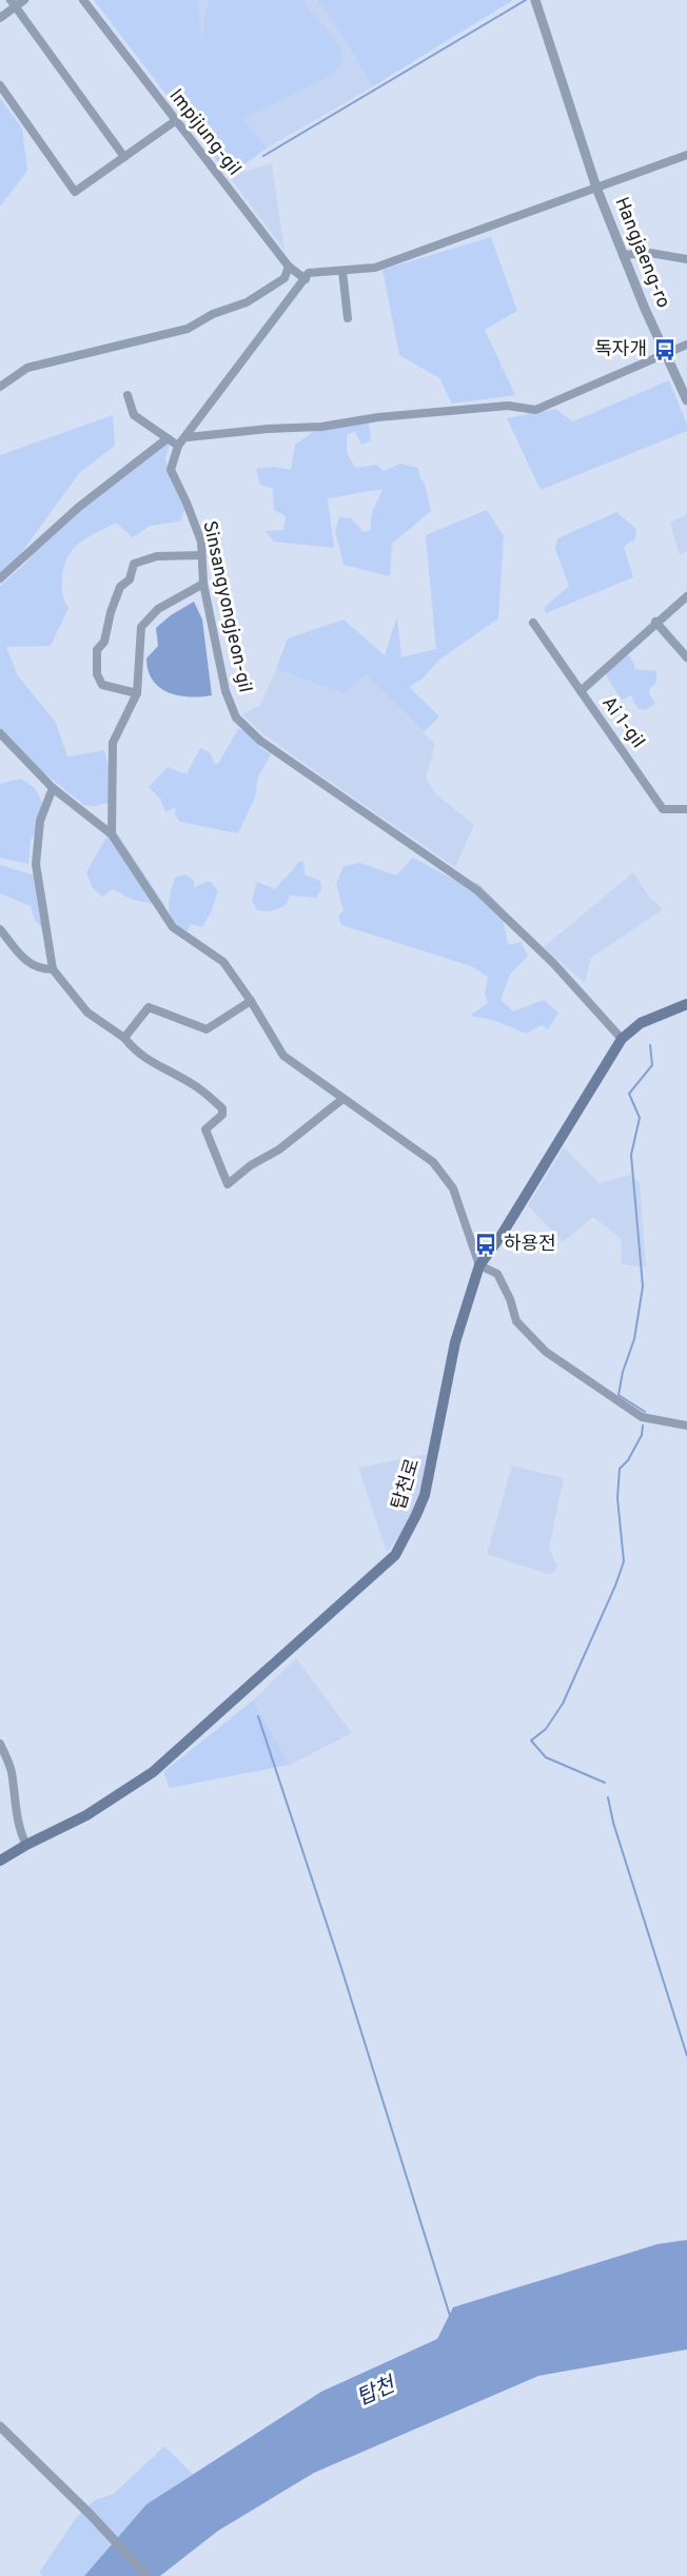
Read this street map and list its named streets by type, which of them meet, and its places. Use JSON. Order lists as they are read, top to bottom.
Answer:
{
  "streets": {
    "main road": ["탑천로"],
    "street": [
      "Impijung-gil",
      "Hangjaeng-ro",
      "Sinsangyongjeon-gil",
      "Ai 1-gil"
    ]
  },
  "crossings": [
    ["Sinsangyongjeon-gil", "탑천로"]
  ],
  "water": ["탑천"],
  "places": {
    "bus stop": ["독자개", "하용전"]
  }
}
